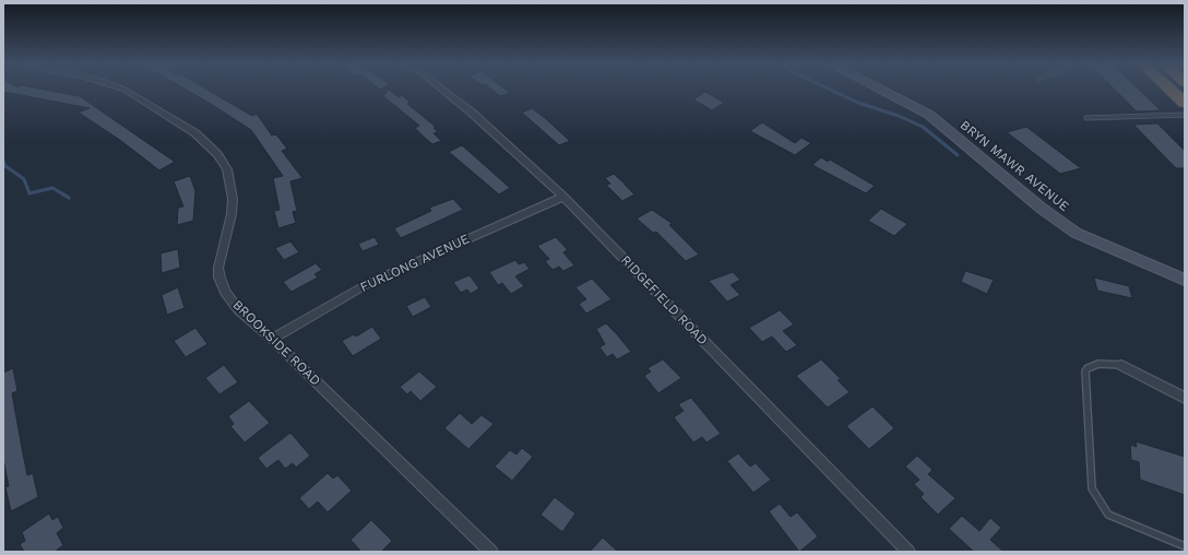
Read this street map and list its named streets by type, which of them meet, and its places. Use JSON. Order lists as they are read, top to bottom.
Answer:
{
  "streets": {
    "main road": ["BRYN MAWR AVENUE"],
    "street": ["FURLONG AVENUE", "RIDGEFIELD ROAD", "BROOKSIDE ROAD"]
  },
  "crossings": [
    ["FURLONG AVENUE", "RIDGEFIELD ROAD"],
    ["FURLONG AVENUE", "BROOKSIDE ROAD"]
  ]
}
